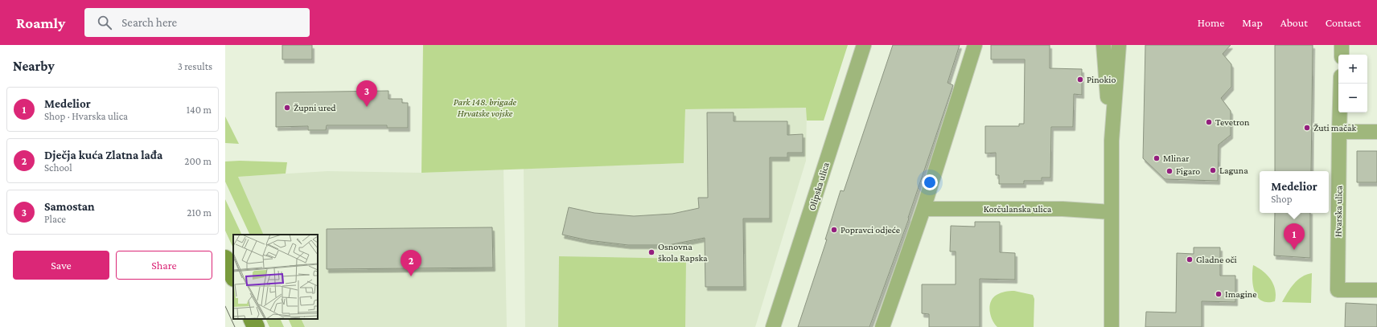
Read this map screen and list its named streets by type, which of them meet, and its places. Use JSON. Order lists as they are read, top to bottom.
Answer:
{
  "streets": {
    "street": ["Olipska ulica", "Korčulanska ulica", "Hvarska ulica"]
  },
  "parks": ["Park 148. brigade Hrvatske vojske"],
  "places": [
    "Pinokio",
    "Župni ured",
    "Tevetron",
    "Žuti mačak",
    "Mlinar",
    "Laguna",
    "Figaro",
    "Popravci odjeće",
    "Osnovna škola Rapska",
    "Gladne oči",
    "Imagine"
  ],
  "page": {
    "header": "Roamly",
    "search": "Search here",
    "nav": [
      "Home",
      "Map",
      "About",
      "Contact"
    ],
    "heading": ["Nearby", "3 results"],
    "map_buttons": ["+", "−"],
    "pins": ["3", "1", "2"],
    "list": [
      {
        "mark": "1",
        "name": "Medelior",
        "note": "Shop · Hvarska ulica",
        "value": "140 m"
      },
      {
        "mark": "2",
        "name": "Dječja kuća Zlatna lađa",
        "note": "School",
        "value": "200 m"
      },
      {
        "mark": "3",
        "name": "Samostan",
        "note": "Place",
        "value": "210 m"
      }
    ],
    "popup": ["Medelior", "Shop"],
    "buttons": ["Save", "Share"]
  }
}
